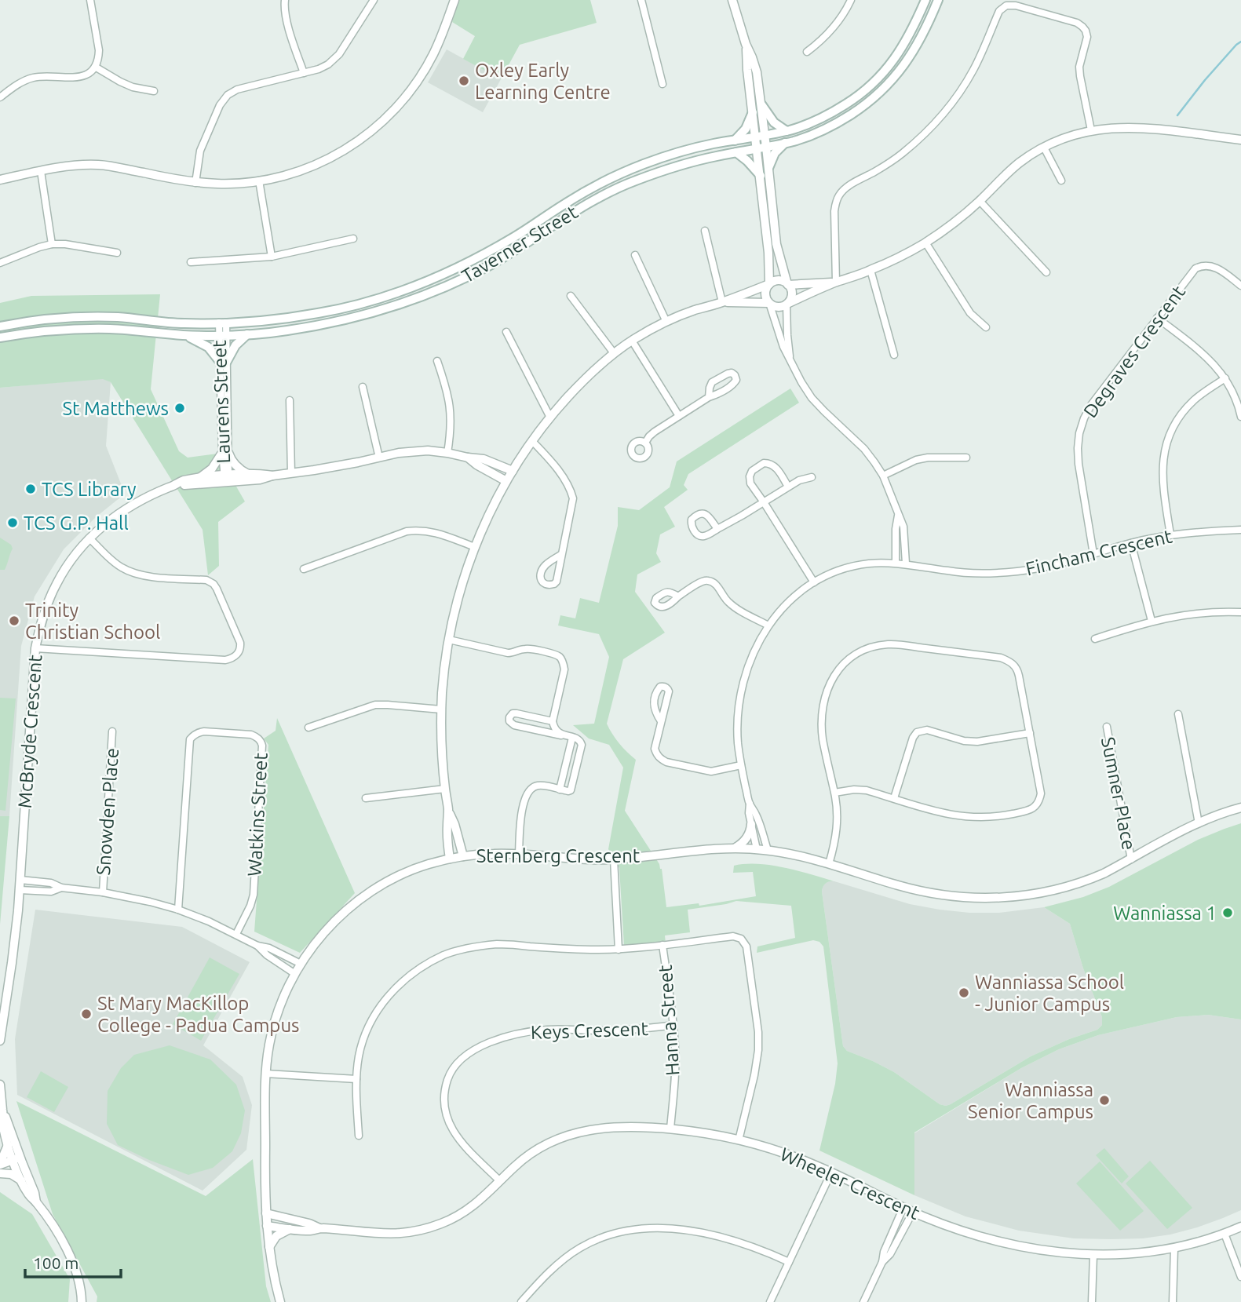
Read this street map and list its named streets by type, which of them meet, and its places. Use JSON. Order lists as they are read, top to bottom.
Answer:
{
  "streets": {
    "main road": ["Taverner Street"],
    "street": [
      "Degraves Crescent",
      "Laurens Street",
      "Fincham Crescent",
      "McBryde Crescent",
      "Sumner Place",
      "Snowden Place",
      "Watkins Street",
      "Sternberg Crescent",
      "Hanna Street",
      "Keys Crescent",
      "Wheeler Crescent"
    ]
  },
  "crossings": [
    ["Taverner Street", "Laurens Street"],
    ["Degraves Crescent", "Fincham Crescent"],
    ["Laurens Street", "McBryde Crescent"],
    ["Fincham Crescent", "Sternberg Crescent"],
    ["Sumner Place", "Sternberg Crescent"],
    ["Sternberg Crescent", "Wheeler Crescent"],
    ["Hanna Street", "Keys Crescent"],
    ["Hanna Street", "Wheeler Crescent"],
    ["Keys Crescent", "Wheeler Crescent"]
  ],
  "places": [
    "Oxley Early Learning Centre",
    "St Matthews",
    "TCS Library",
    "TCS G.P. Hall",
    "Trinity Christian School",
    "Wanniassa 1",
    "Wanniassa School - Junior Campus",
    "St Mary MacKillop College - Padua Campus",
    "Wanniassa Senior Campus"
  ],
  "scale_bar": "100 m"
}
